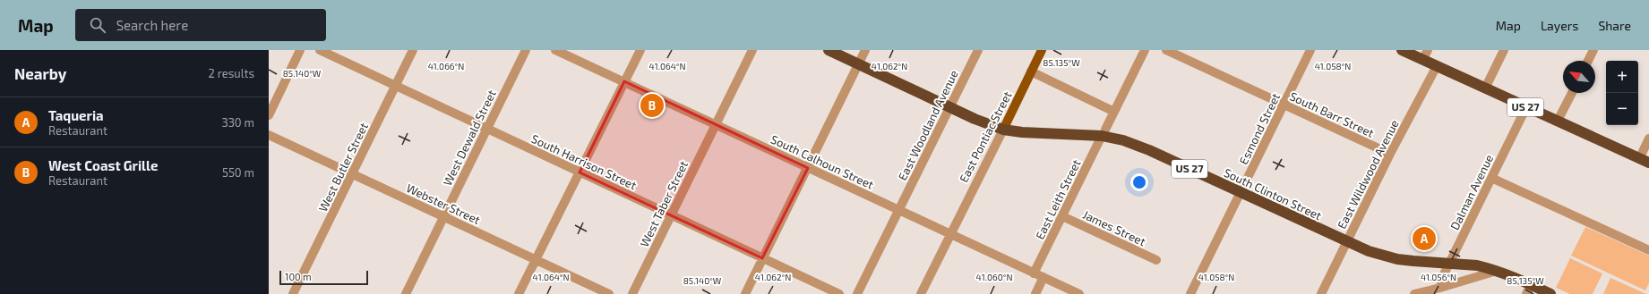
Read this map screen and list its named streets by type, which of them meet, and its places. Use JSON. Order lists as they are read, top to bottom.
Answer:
{
  "streets": {
    "highway": ["US 27", "South Clinton Street"],
    "main road": ["East Pontiac Street"],
    "street": [
      "South Barr Street",
      "East Woodland Avenue",
      "Esmond Street",
      "West Dewald Street",
      "South Harrison Street",
      "South Calhoun Street",
      "West Butler Street",
      "East Wildwood Avenue",
      "Dalman Avenue",
      "East Leith Street",
      "Webster Street",
      "West Taber Street",
      "James Street"
    ]
  },
  "crossings": [
    ["US 27", "East Wildwood Avenue"],
    ["US 27", "Dalman Avenue"],
    ["South Barr Street", "Esmond Street"],
    ["South Barr Street", "East Wildwood Avenue"],
    ["East Woodland Avenue", "South Calhoun Street"],
    ["East Woodland Avenue", "South Clinton Street"],
    ["Esmond Street", "South Clinton Street"],
    ["East Pontiac Street", "South Calhoun Street"],
    ["East Pontiac Street", "South Clinton Street"],
    ["West Dewald Street", "South Harrison Street"],
    ["West Dewald Street", "Webster Street"],
    ["South Harrison Street", "West Butler Street"],
    ["South Harrison Street", "West Taber Street"],
    ["South Calhoun Street", "East Leith Street"],
    ["South Calhoun Street", "West Taber Street"],
    ["West Butler Street", "Webster Street"],
    ["East Wildwood Avenue", "South Clinton Street"],
    ["Dalman Avenue", "South Clinton Street"],
    ["South Clinton Street", "East Leith Street"],
    ["East Leith Street", "James Street"]
  ],
  "scale_bar": "100 m",
  "north": "top left",
  "page": {
    "header": "Map",
    "search": "Search here",
    "nav": ["Map", "Layers", "Share"],
    "heading": ["Nearby", "2 results"],
    "map_buttons": ["+", "−"],
    "pins": ["B", "A"],
    "list": [
      {
        "mark": "A",
        "name": "Taqueria",
        "note": "Restaurant",
        "value": "330 m"
      },
      {
        "mark": "B",
        "name": "West Coast Grille",
        "note": "Restaurant",
        "value": "550 m"
      }
    ],
    "scale": "100 m"
  },
  "coordinates": [
    "85.135°W",
    "41.066°N",
    "41.064°N",
    "41.062°N",
    "41.058°N",
    "85.140°W",
    "41.060°N",
    "41.056°N"
  ]
}
